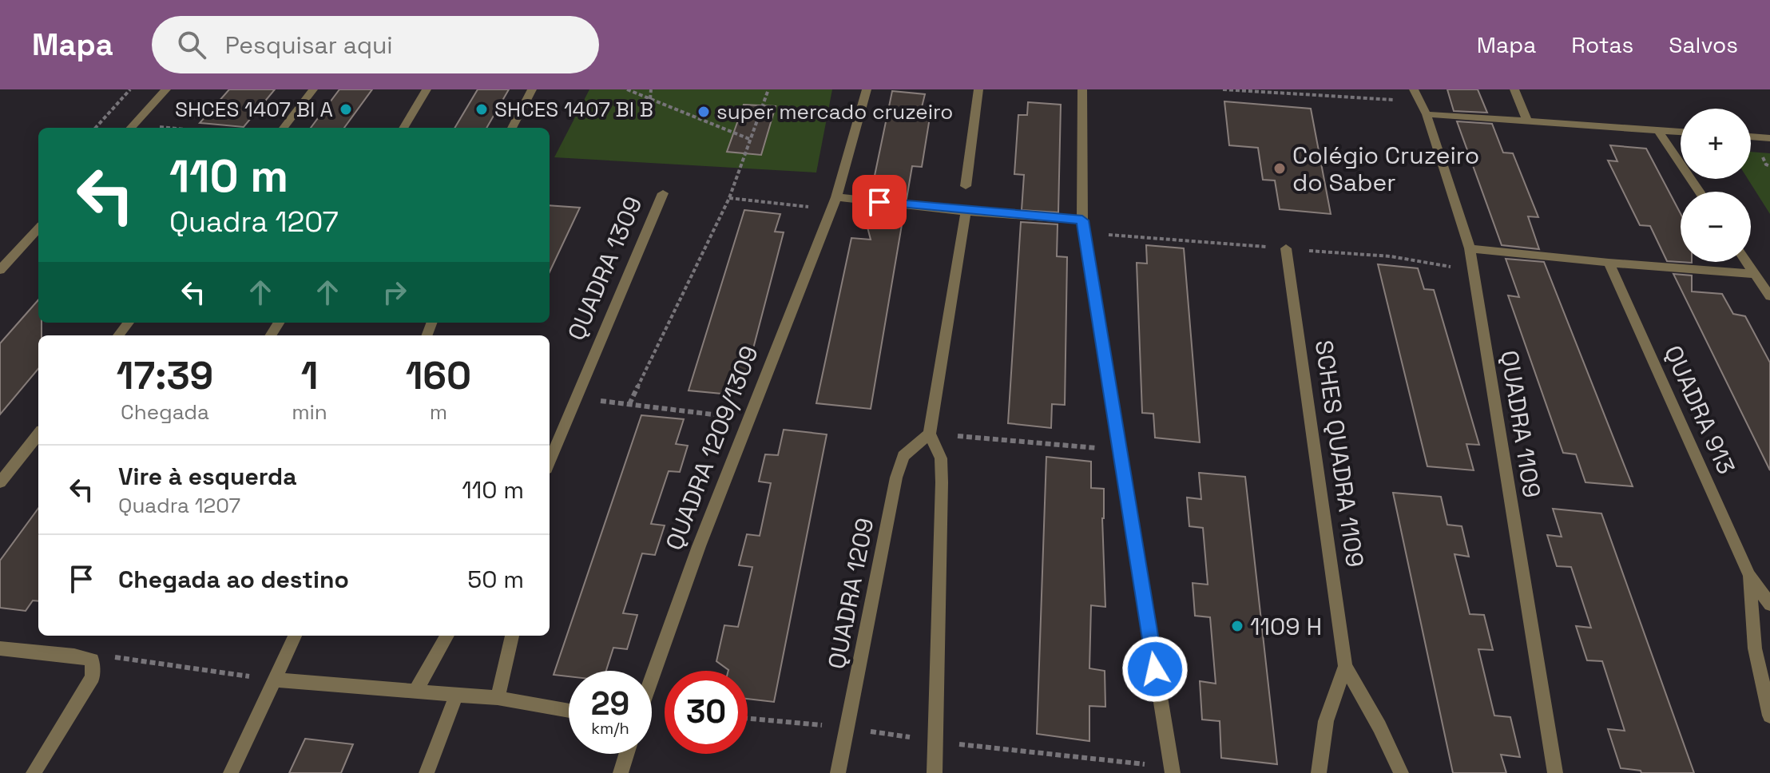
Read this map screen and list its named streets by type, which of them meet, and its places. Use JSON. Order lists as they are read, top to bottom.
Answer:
{
  "streets": {
    "street": [
      "QUADRA 1309",
      "QUADRA 913",
      "QUADRA 1109",
      "QUADRA 1209/1309",
      "SCHES QUADRA 1109",
      "QUADRA 1209"
    ]
  },
  "places": [
    "SHCES 1407 Bl A",
    "SHCES 1407 Bl B",
    "super mercado cruzeiro",
    "Colégio Cruzeiro do Saber",
    "1109 H"
  ],
  "page": {
    "header": "Mapa",
    "search": "Pesquisar aqui",
    "nav": ["Mapa", "Rotas", "Salvos"],
    "map_buttons": ["+", "−"],
    "turn": ["110 m", "Quadra 1207"],
    "eta": [
      "17:39",
      "Chegada",
      "1",
      "min",
      "160",
      "m"
    ],
    "list": [
      {
        "name": "Vire à esquerda",
        "note": "Quadra 1207",
        "value": "110 m"
      },
      {
        "name": "Chegada ao destino",
        "value": "50 m"
      }
    ],
    "speed": "29 km/h",
    "limit": "30"
  }
}
